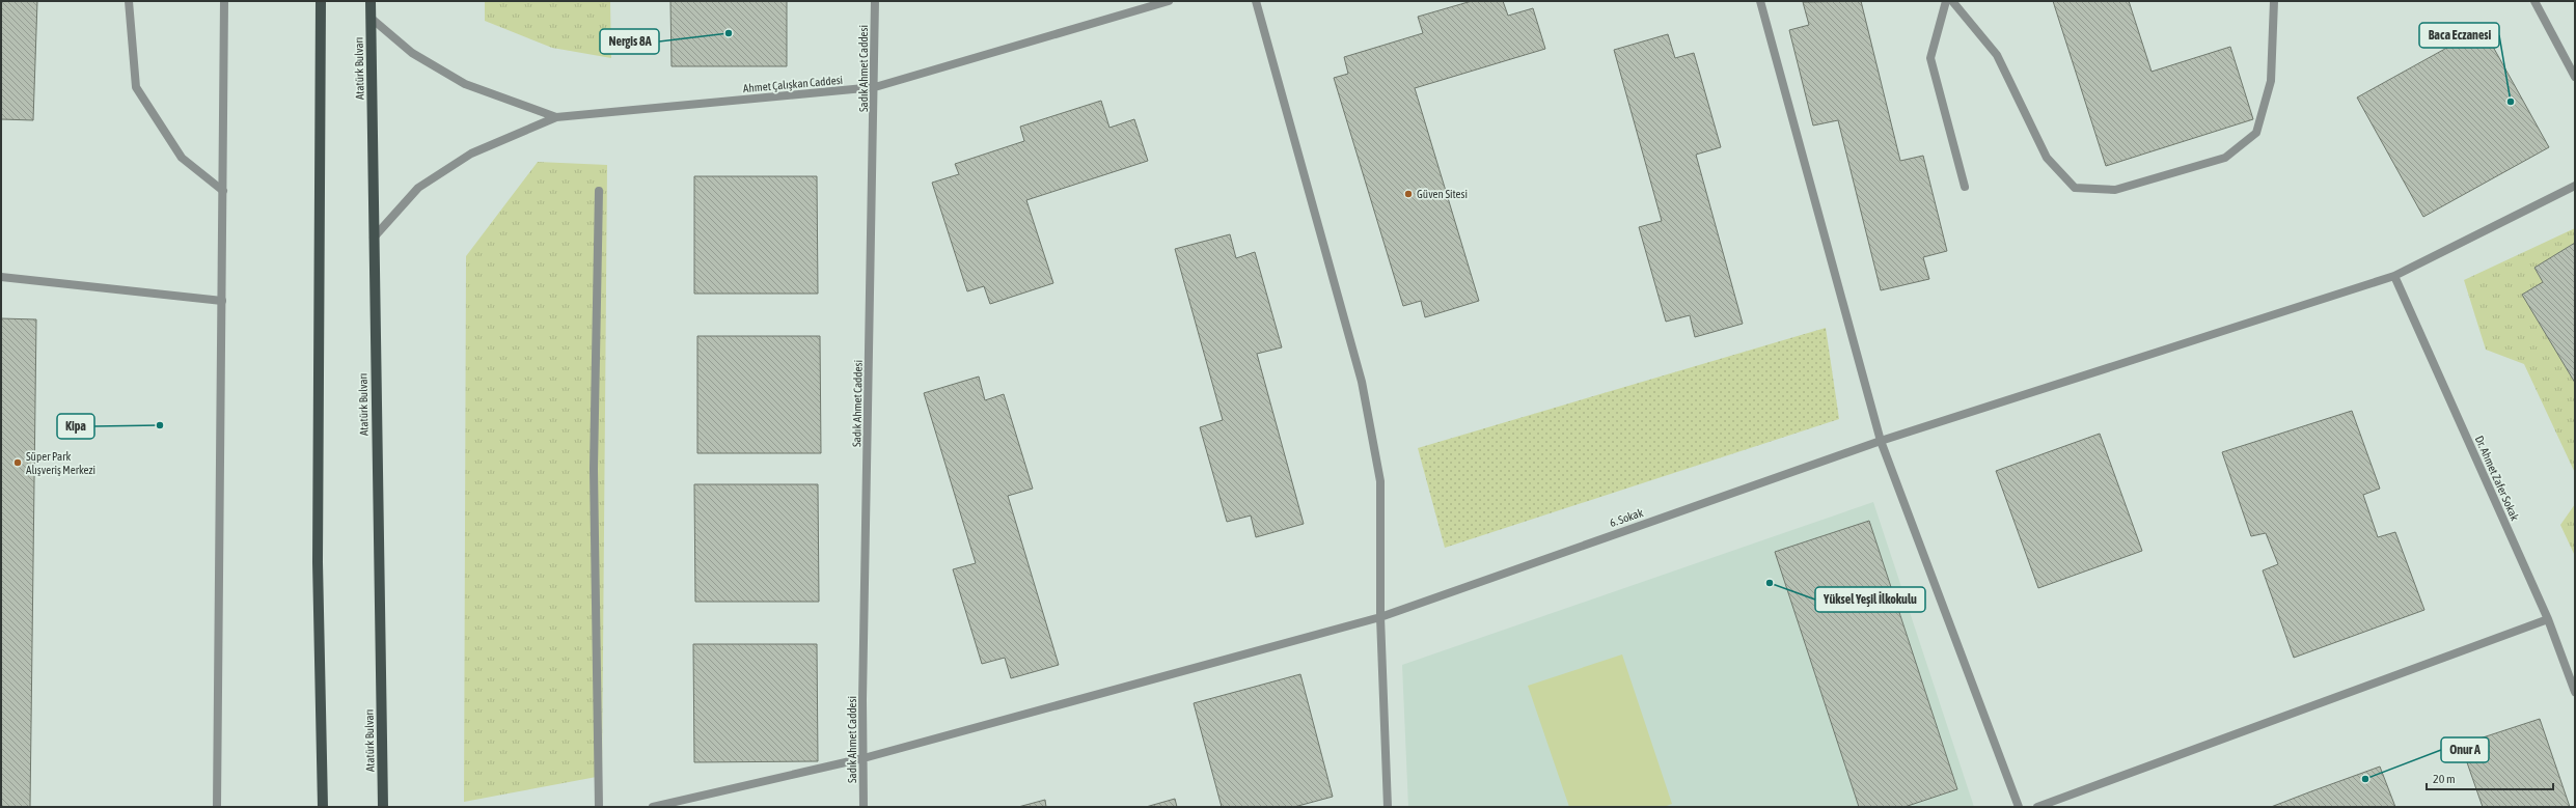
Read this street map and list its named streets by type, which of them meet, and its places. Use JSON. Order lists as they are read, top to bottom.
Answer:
{
  "streets": {
    "main road": ["Atatürk Bulvarı"],
    "street": [
      "Sadık Ahmet Caddesi",
      "Ahmet Çalışkan Caddesi",
      "Dr. Ahmet Zafer Sokak",
      "6. Sokak"
    ]
  },
  "crossings": [
    ["Sadık Ahmet Caddesi", "Ahmet Çalışkan Caddesi"],
    ["Sadık Ahmet Caddesi", "6. Sokak"],
    ["Dr. Ahmet Zafer Sokak", "6. Sokak"]
  ],
  "places": [
    "Nergis 8A",
    "Baca Eczanesi",
    "Güven Sitesi",
    "Kipa",
    "Süper Park Alışveriş Merkezi",
    "Yüksel Yeşil İlkokulu",
    "Onur A"
  ],
  "scale_bar": "20 m"
}
